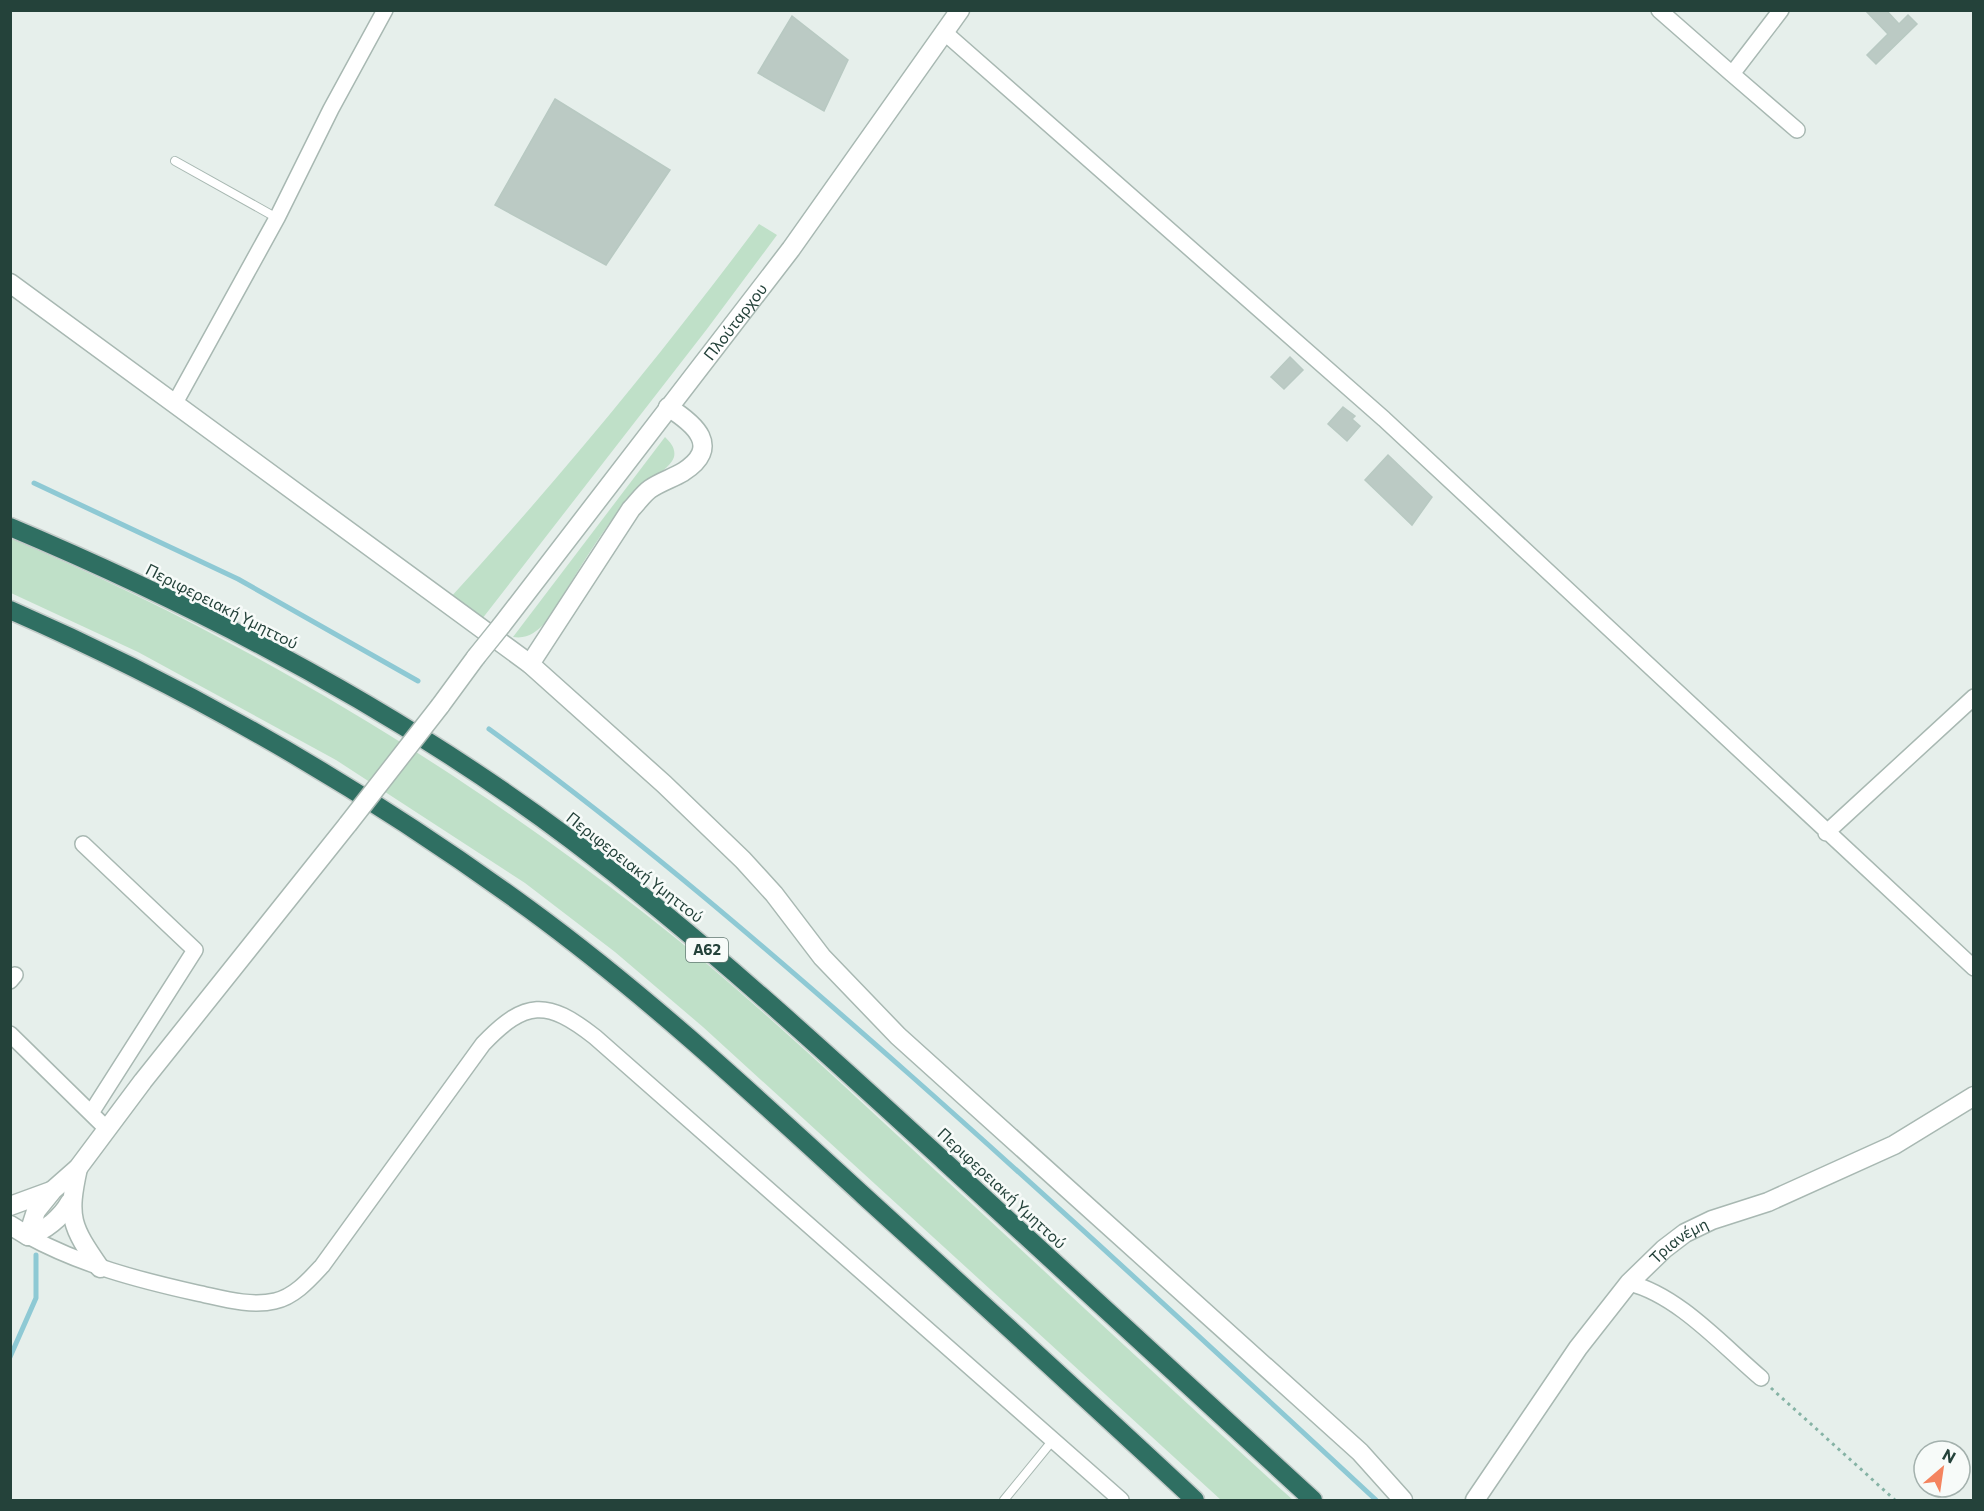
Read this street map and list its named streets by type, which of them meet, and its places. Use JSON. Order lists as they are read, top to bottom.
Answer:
{
  "streets": {
    "highway": ["Περιφερειακή Υμηττού", "Α62"],
    "street": ["Πλούταρχου", "Τριανέμη"]
  },
  "north": "top right"
}
